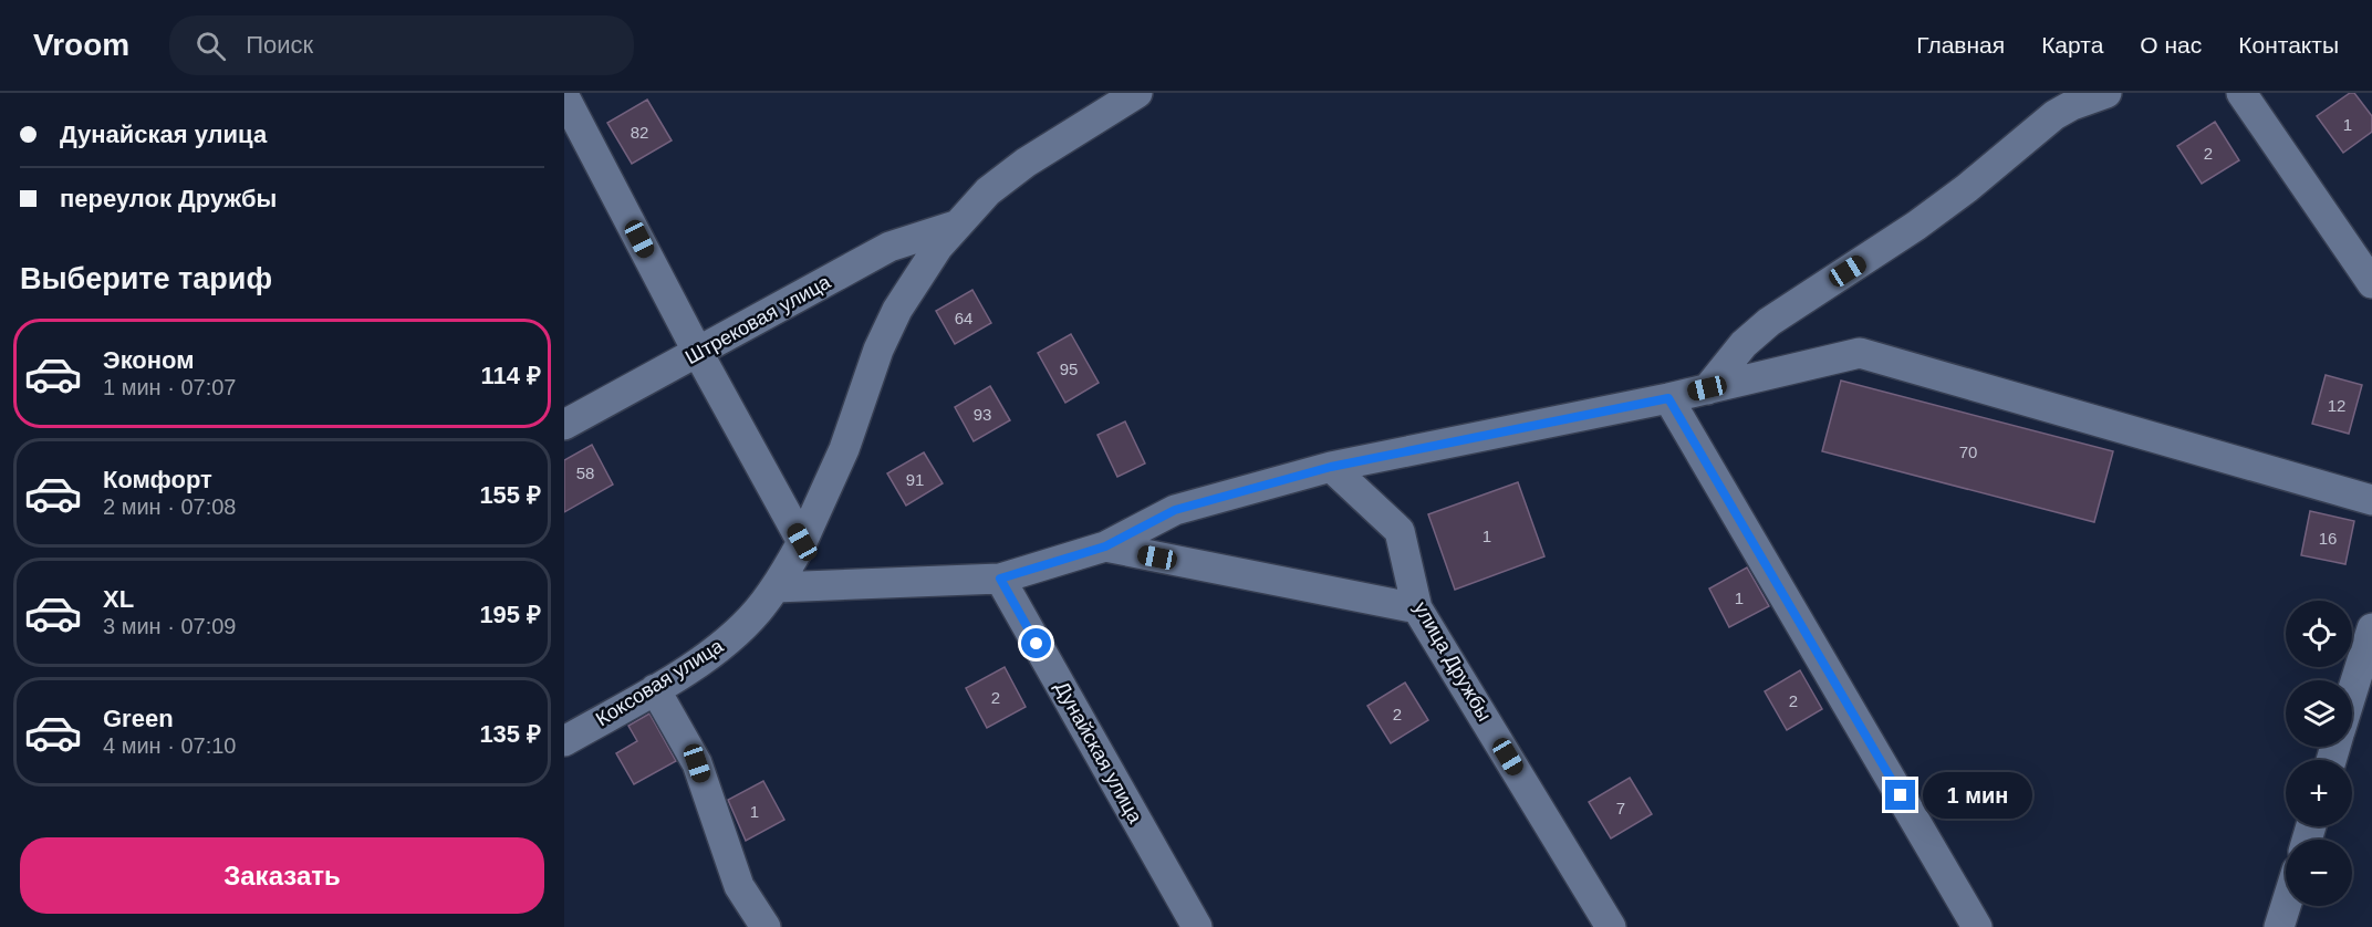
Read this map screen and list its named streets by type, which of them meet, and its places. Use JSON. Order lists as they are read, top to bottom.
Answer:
{
  "streets": {
    "street": [
      "Штрековая улица",
      "улица Дружбы",
      "Коксовая улица",
      "Дунайская улица"
    ]
  },
  "crossings": [
    ["Штрековая улица", "Коксовая улица"]
  ],
  "house_numbers": [
    "1",
    "82",
    "2",
    "64",
    "95",
    "12",
    "93",
    "70",
    "58",
    "91",
    "1",
    "16",
    "1",
    "2",
    "2",
    "2",
    "7",
    "1"
  ],
  "page": {
    "header": "Vroom",
    "search": "Поиск",
    "nav": [
      "Главная",
      "Карта",
      "О нас",
      "Контакты"
    ],
    "banner": ["Дунайская улица", "переулок Дружбы"],
    "heading": "Выберите тариф",
    "list": [
      {
        "name": "Эконом",
        "note": "1 мин · 07:07",
        "value": "114 ₽"
      },
      {
        "name": "Комфорт",
        "note": "2 мин · 07:08",
        "value": "155 ₽"
      },
      {
        "name": "XL",
        "note": "3 мин · 07:09",
        "value": "195 ₽"
      },
      {
        "name": "Green",
        "note": "4 мин · 07:10",
        "value": "135 ₽"
      }
    ],
    "map_buttons": ["+", "−"],
    "bubble": "1 мин",
    "buttons": "Заказать"
  }
}
